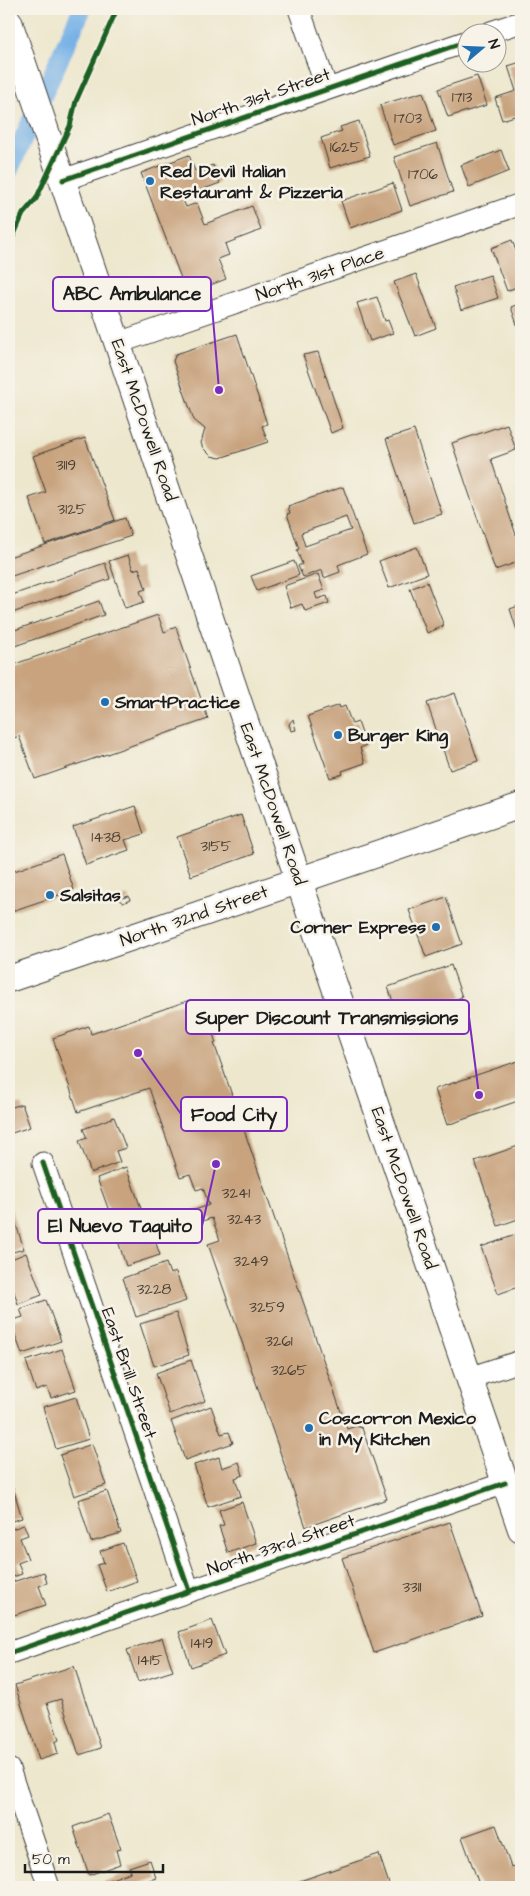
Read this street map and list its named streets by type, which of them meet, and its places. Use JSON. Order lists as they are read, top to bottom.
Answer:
{
  "streets": {
    "main road": ["East McDowell Road", "North 32nd Street"],
    "street": [
      "North 31st Street",
      "North 31st Place",
      "East Brill Street",
      "North 33rd Street"
    ]
  },
  "crossings": [
    ["North 31st Street", "East McDowell Road"],
    ["North 31st Place", "East McDowell Road"],
    ["East McDowell Road", "North 32nd Street"],
    ["East McDowell Road", "North 33rd Street"],
    ["East Brill Street", "North 33rd Street"]
  ],
  "places": [
    "Red Devil Italian Restaurant & Pizzeria",
    "ABC Ambulance",
    "SmartPractice",
    "Burger King",
    "Salsitas",
    "Corner Express",
    "Food City",
    "Super Discount Transmissions",
    "El Nuevo Taquito",
    "Coscorron Mexico in My Kitchen"
  ],
  "house_numbers": [
    "1713",
    "1703",
    "1625",
    "1706",
    "3119",
    "3125",
    "1438",
    "3155",
    "3241",
    "3243",
    "3249",
    "3228",
    "3259",
    "3261",
    "3265",
    "3311",
    "1419",
    "1415"
  ],
  "scale_bar": "50 m",
  "north": "right"
}
